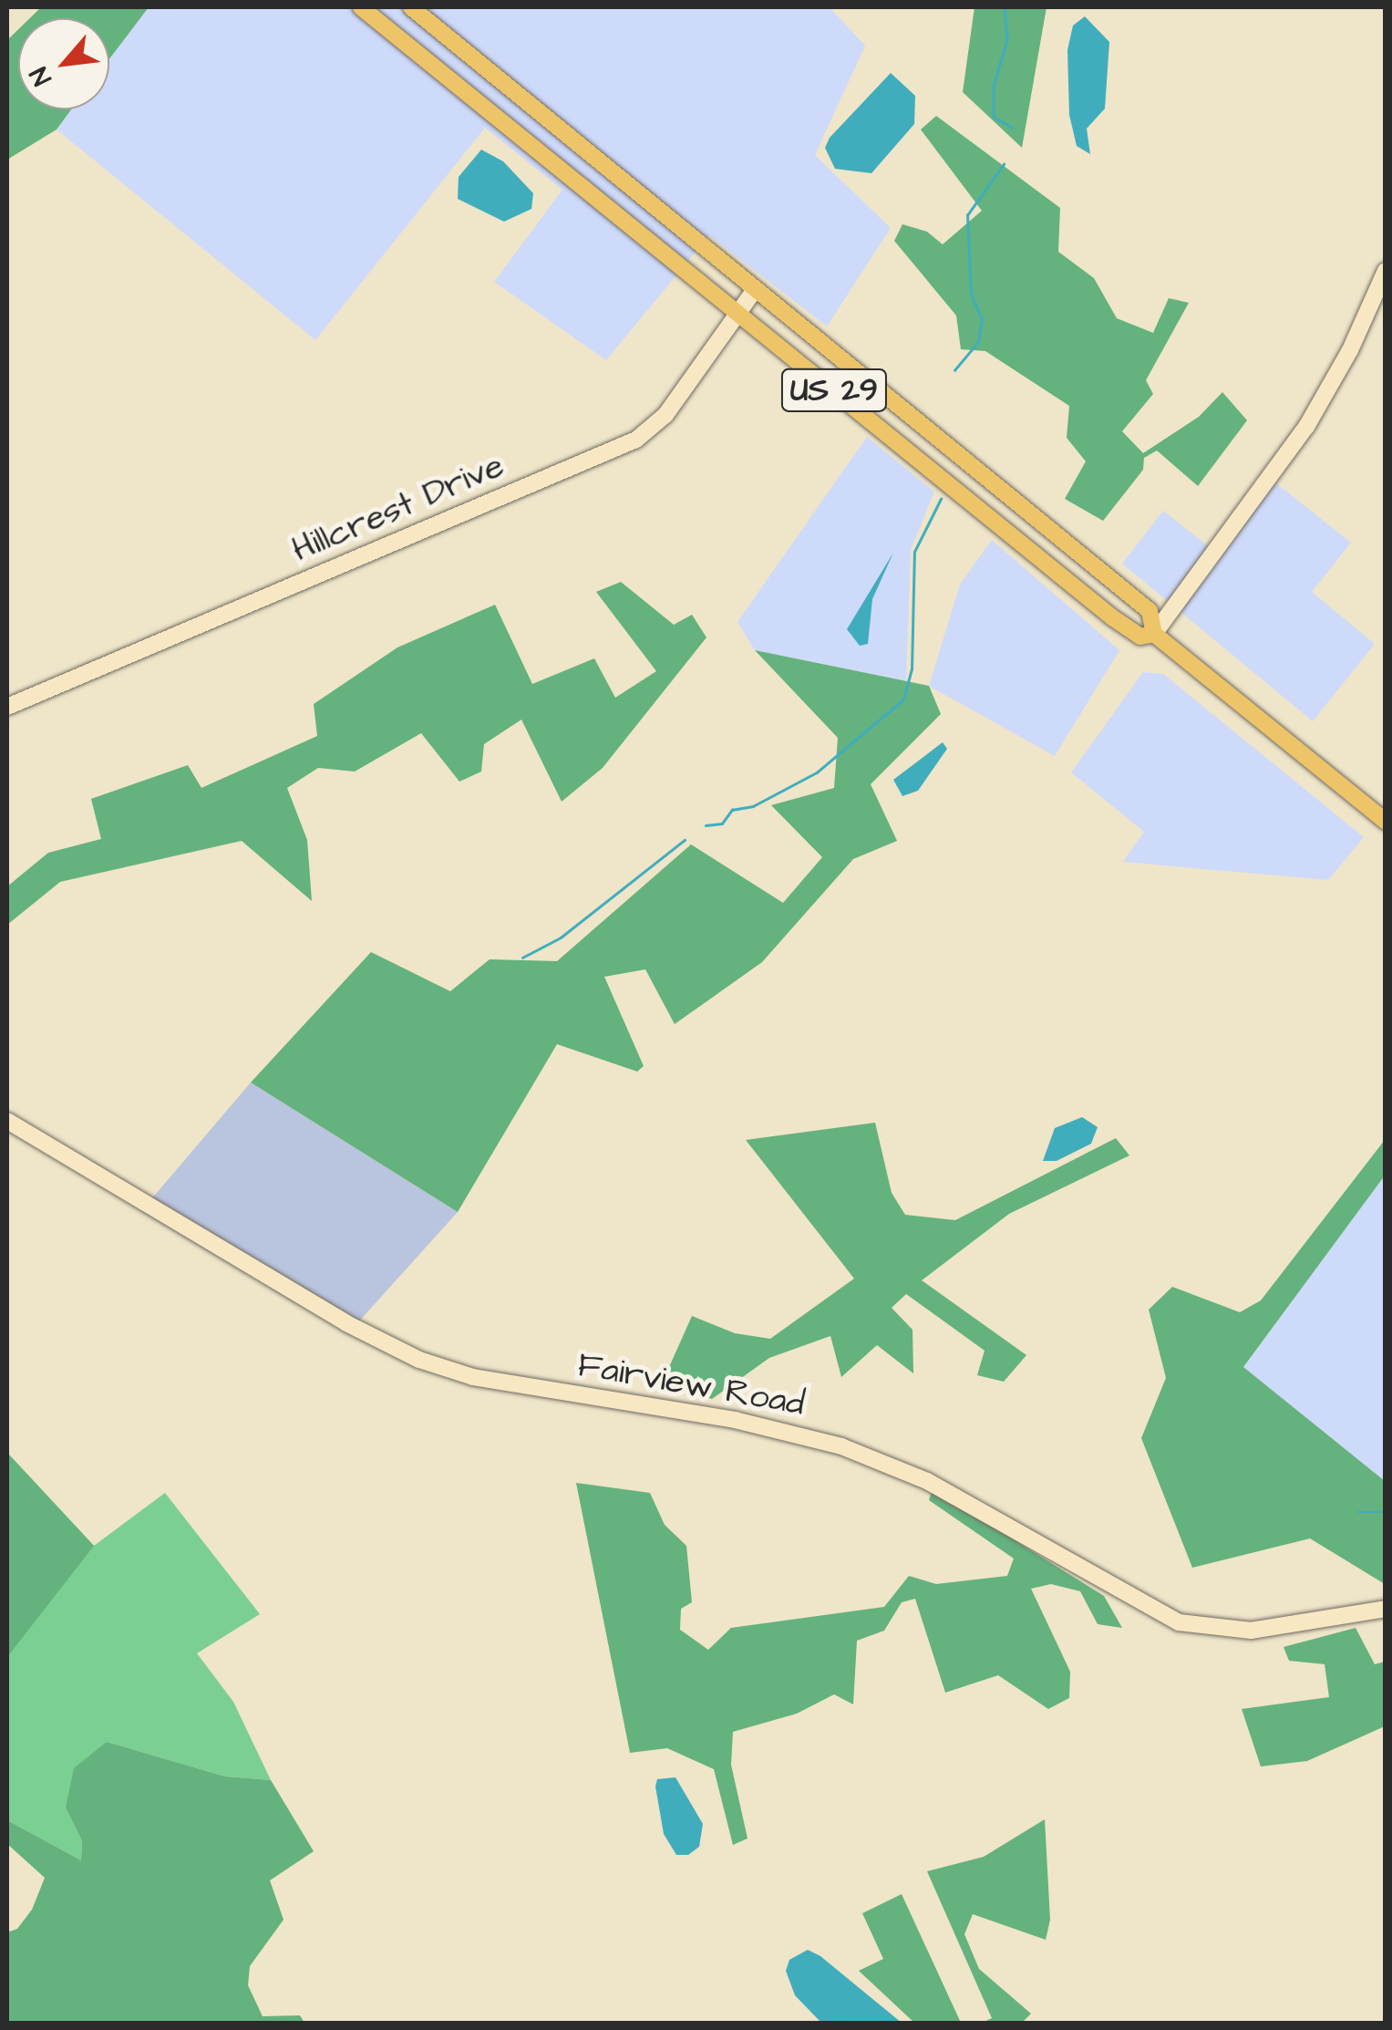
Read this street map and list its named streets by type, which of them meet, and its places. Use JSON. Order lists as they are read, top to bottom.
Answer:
{
  "streets": {
    "main road": ["US 29"],
    "street": ["Hillcrest Drive", "Fairview Road"]
  },
  "crossings": [
    ["US 29", "Hillcrest Drive"]
  ],
  "north": "bottom left"
}
